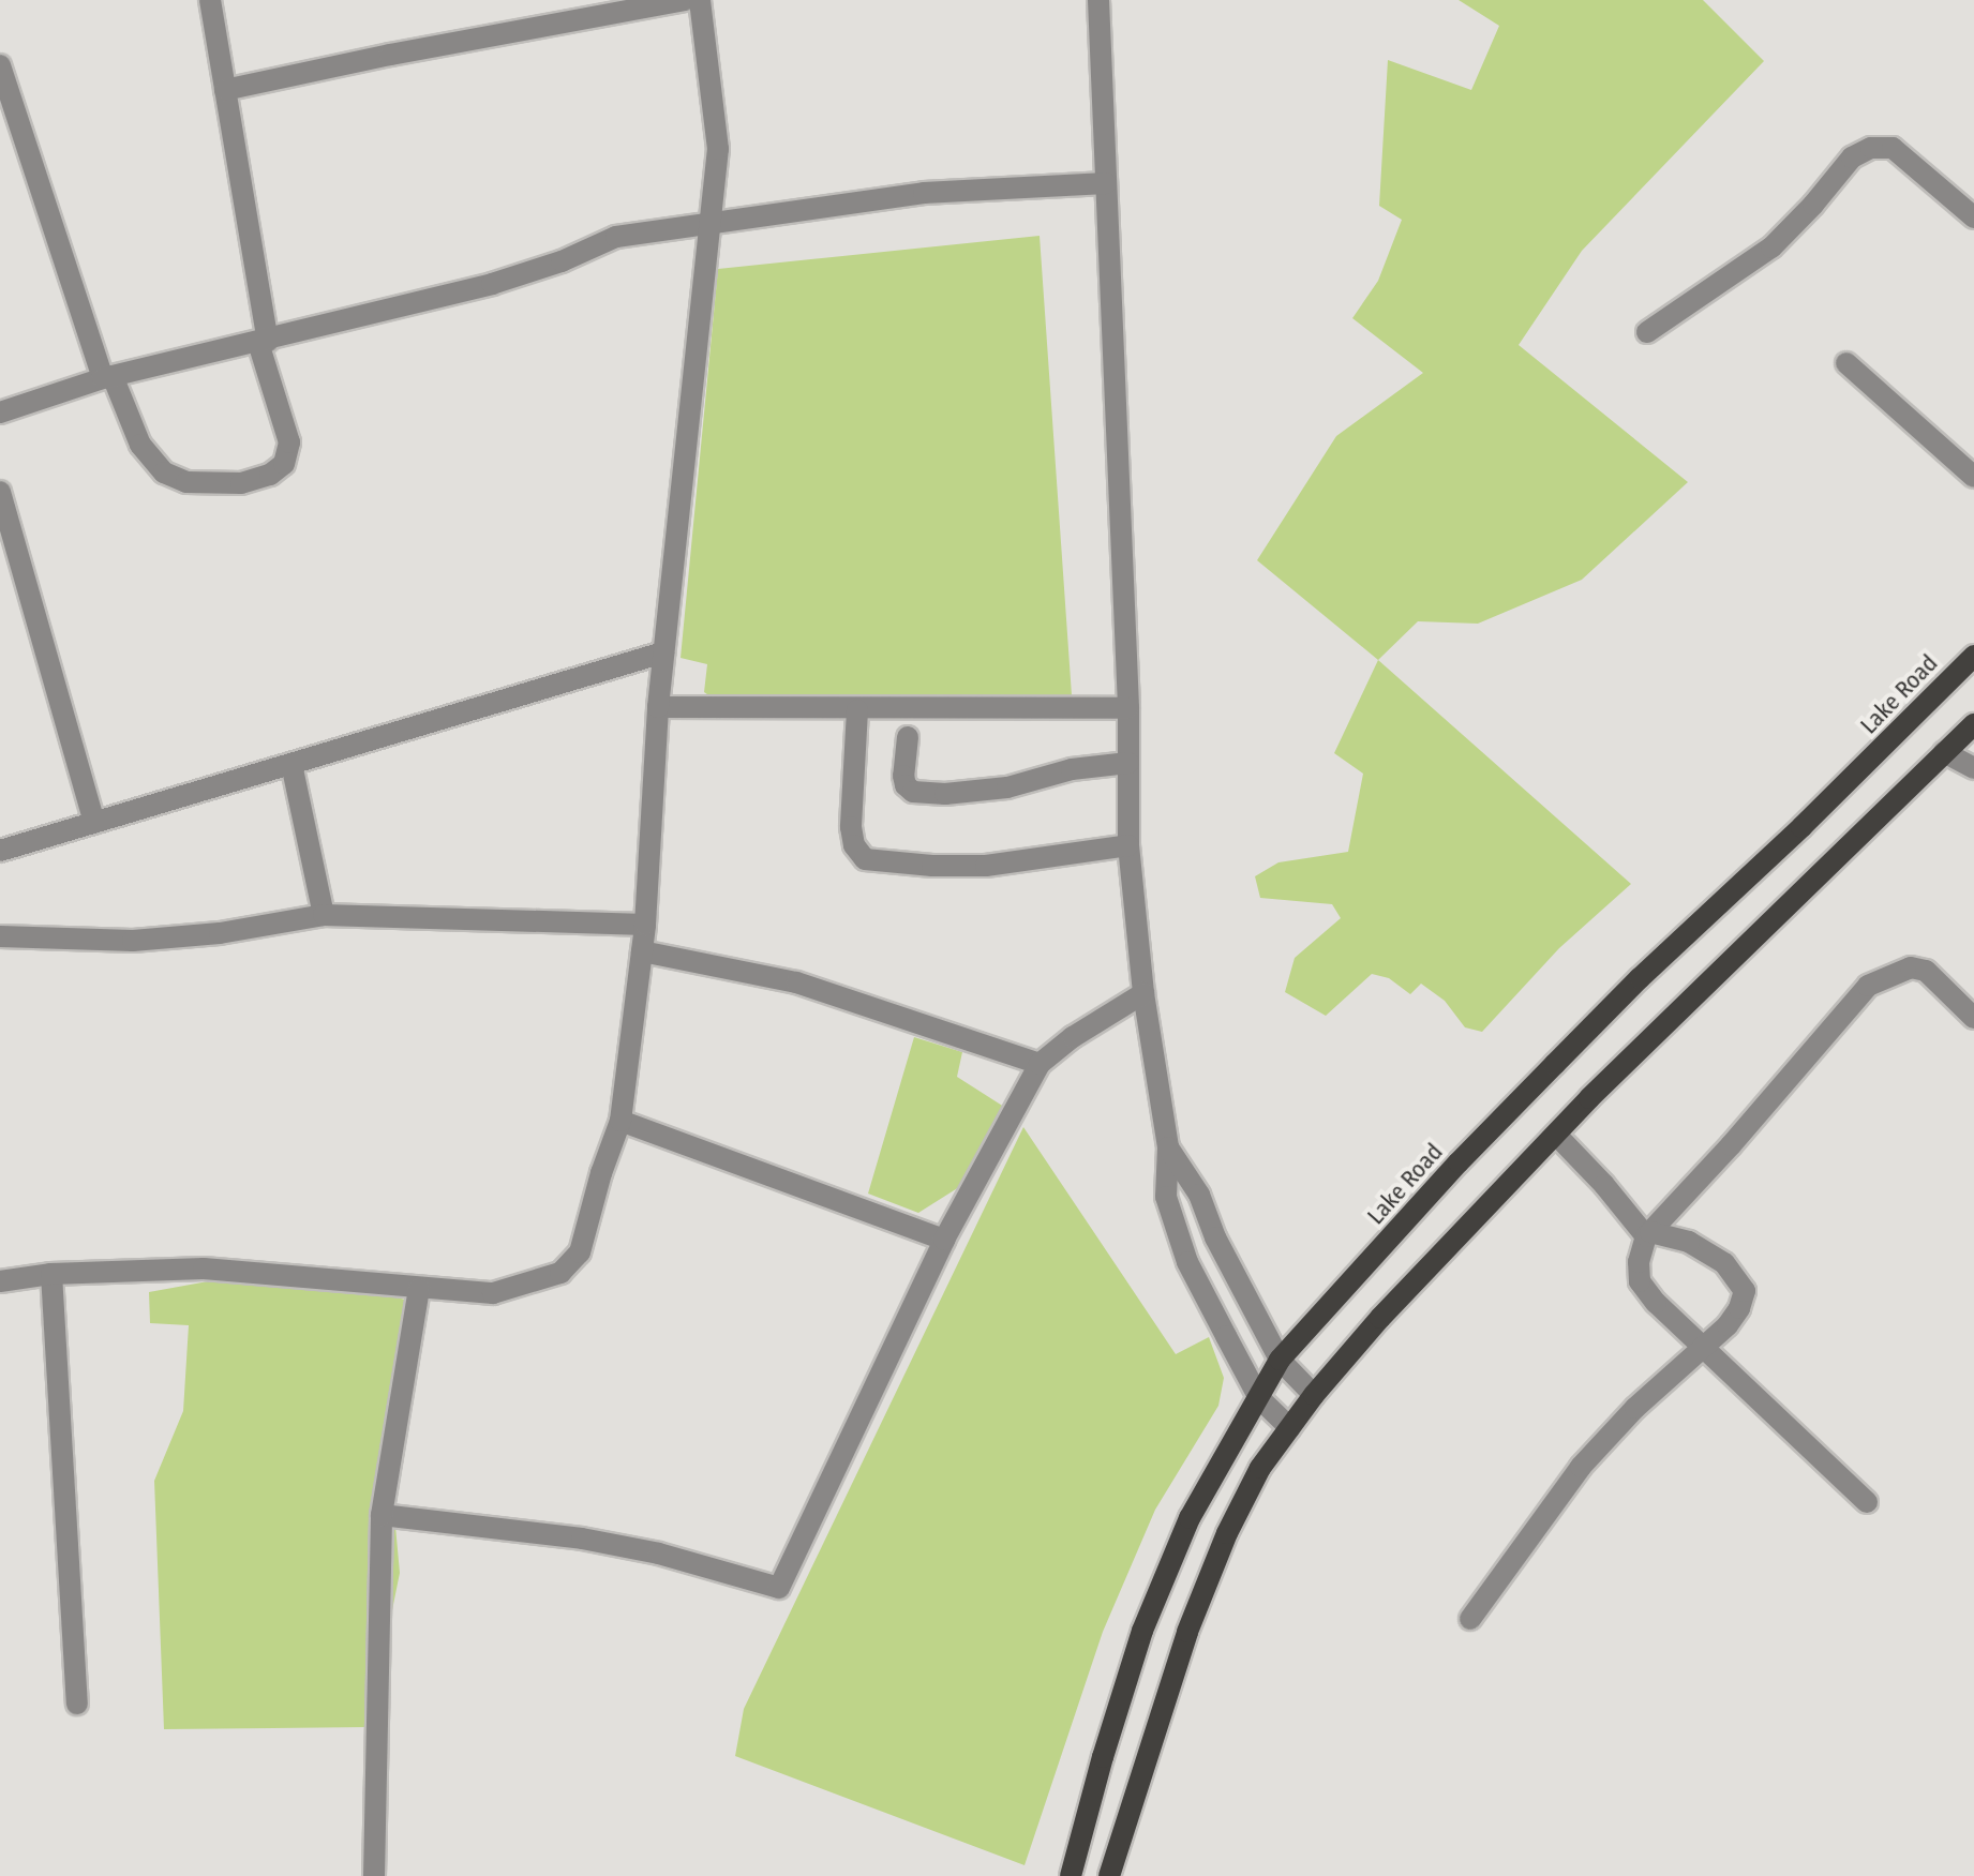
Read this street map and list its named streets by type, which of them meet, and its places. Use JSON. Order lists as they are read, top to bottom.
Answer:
{
  "streets": {
    "main road": ["Lake Road"]
  }
}
